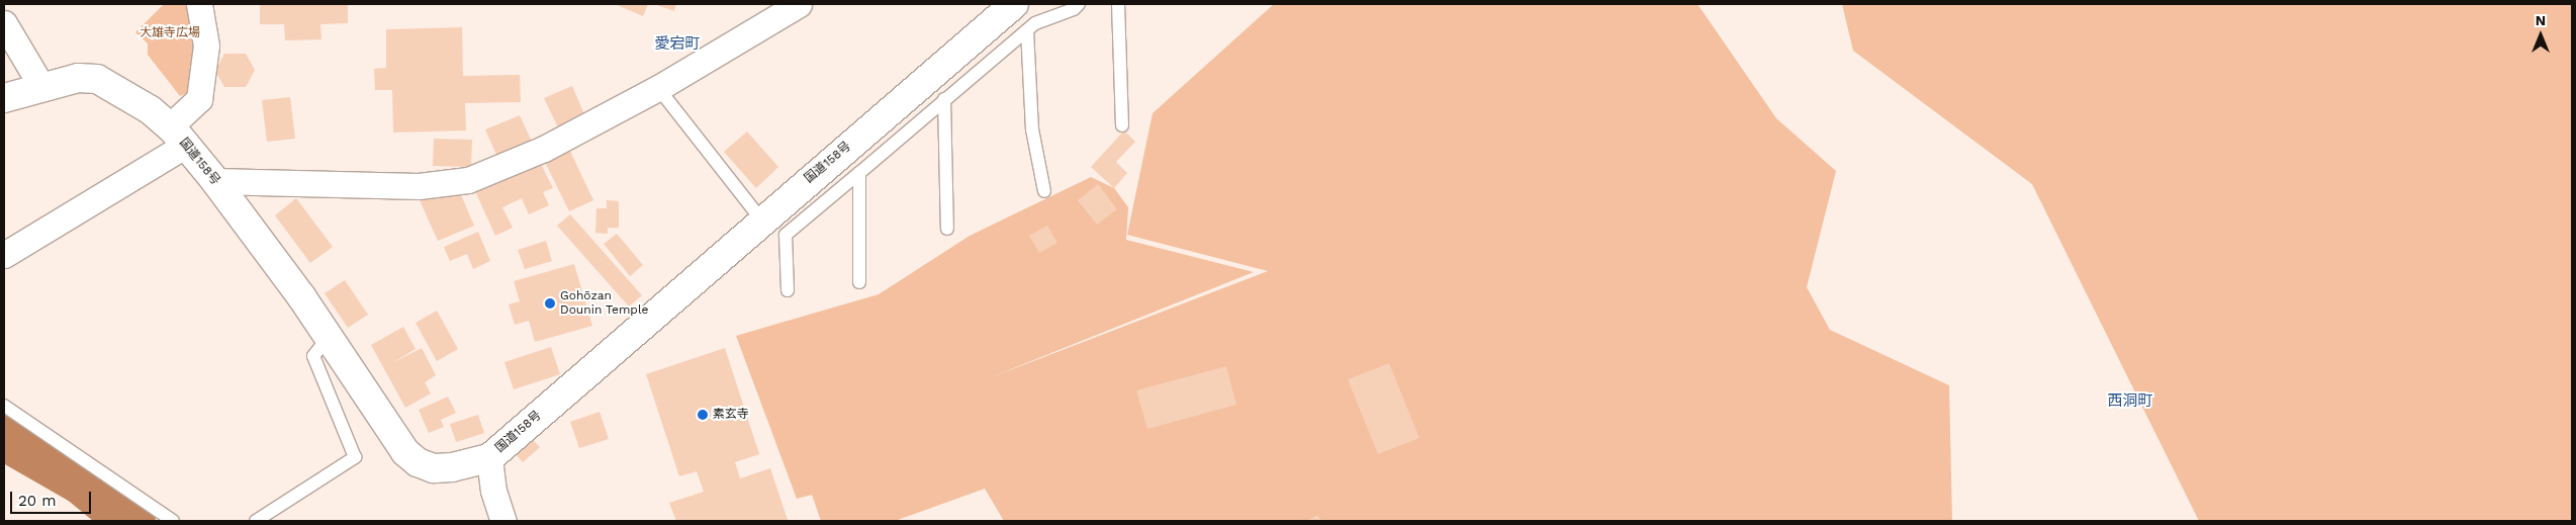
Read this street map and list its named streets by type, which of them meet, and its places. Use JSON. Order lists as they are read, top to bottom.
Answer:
{
  "streets": {
    "highway": ["国道158号"]
  },
  "districts": ["愛宕町", "西洞町"],
  "parks": ["大雄寺広場"],
  "places": ["Gohōzan Dounin Temple", "素玄寺"],
  "scale_bar": "20 m",
  "north": "top"
}
